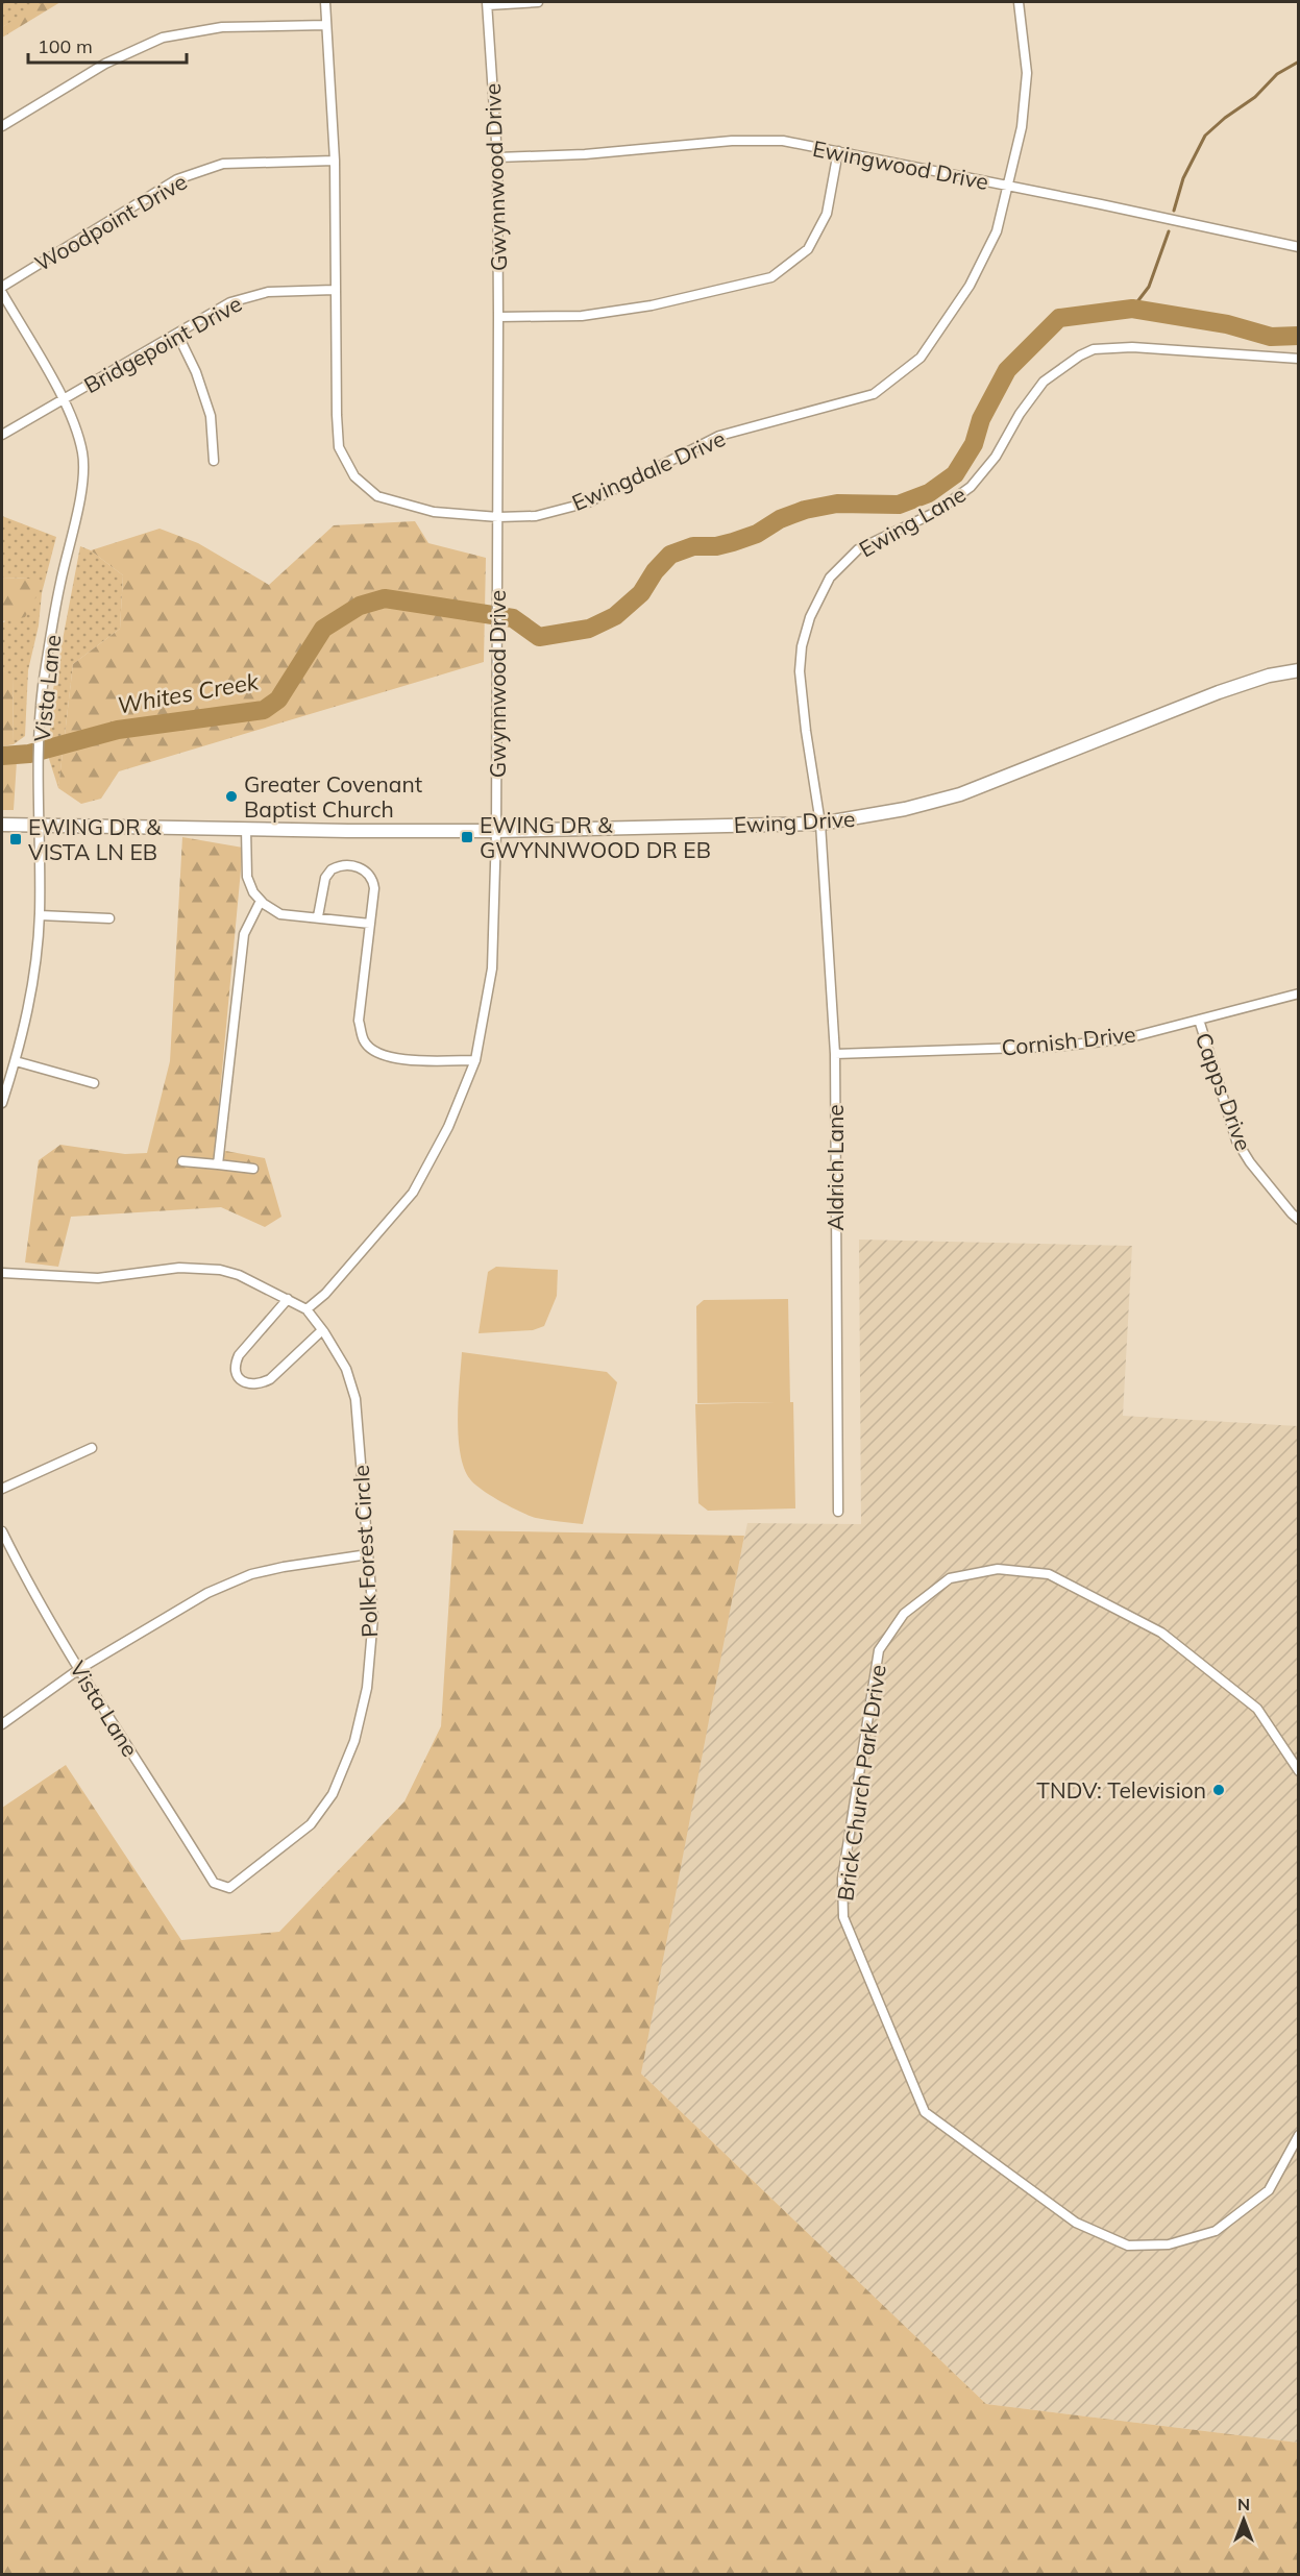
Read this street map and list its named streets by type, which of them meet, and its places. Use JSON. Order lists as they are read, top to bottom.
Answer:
{
  "streets": {
    "street": [
      "Ewingwood Drive",
      "Gwynnwood Drive",
      "Woodpoint Drive",
      "Bridgepoint Drive",
      "Ewingdale Drive",
      "Ewing Lane",
      "Vista Lane",
      "Ewing Drive",
      "Cornish Drive",
      "Capps Drive",
      "Aldrich Lane",
      "Polk Forest Circle",
      "Brick Church Park Drive"
    ]
  },
  "crossings": [
    ["Ewingwood Drive", "Gwynnwood Drive"],
    ["Ewingwood Drive", "Ewingdale Drive"],
    ["Gwynnwood Drive", "Ewingdale Drive"],
    ["Gwynnwood Drive", "Ewing Drive"],
    ["Gwynnwood Drive", "Polk Forest Circle"],
    ["Woodpoint Drive", "Ewingdale Drive"],
    ["Bridgepoint Drive", "Ewingdale Drive"],
    ["Bridgepoint Drive", "Vista Lane"],
    ["Ewing Lane", "Ewing Drive"],
    ["Ewing Lane", "Aldrich Lane"],
    ["Vista Lane", "Ewing Drive"],
    ["Vista Lane", "Polk Forest Circle"],
    ["Ewing Drive", "Aldrich Lane"],
    ["Cornish Drive", "Capps Drive"],
    ["Cornish Drive", "Aldrich Lane"]
  ],
  "water": ["Whites Creek"],
  "places": {
    "other": ["Greater Covenant Baptist Church", "TNDV: Television"],
    "transit": ["EWING DR & GWYNNWOOD DR EB", "EWING DR & VISTA LN EB"]
  },
  "scale_bar": "100 m",
  "north": "top"
}
